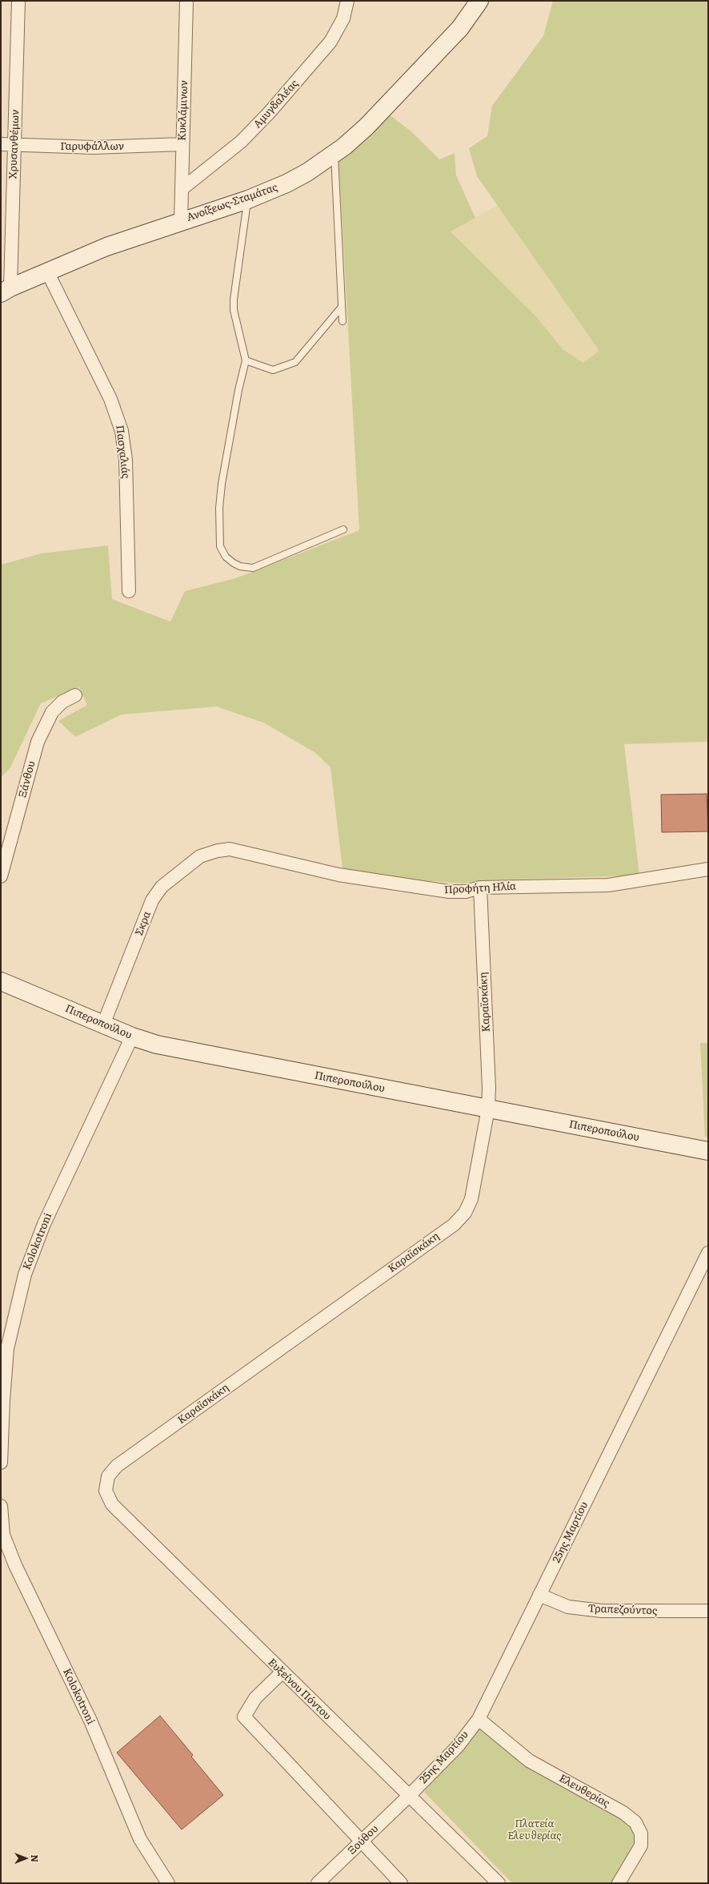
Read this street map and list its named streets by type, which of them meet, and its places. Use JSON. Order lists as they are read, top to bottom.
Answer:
{
  "streets": {
    "street": [
      "Αμυγδαλέας",
      "Κυκλάμινων",
      "Χρυσανθέμων",
      "Γαρυφάλλων",
      "Ανοίξεως-Σταμάτας",
      "Πασχαλιάς",
      "Ξάνθου",
      "Προφήτη Ηλία",
      "Σκρα",
      "Καραϊσκάκη",
      "Πιπεροπούλου",
      "Kolokotroni",
      "25ης Μαρτίου",
      "Τραπεζούντος",
      "Ευξείνου Πόντου",
      "Ελευθερίας",
      "Ξούθου"
    ]
  },
  "crossings": [
    ["Αμυγδαλέας", "Κυκλάμινων"],
    ["Κυκλάμινων", "Γαρυφάλλων"],
    ["Κυκλάμινων", "Ανοίξεως-Σταμάτας"],
    ["Χρυσανθέμων", "Γαρυφάλλων"],
    ["Χρυσανθέμων", "Ανοίξεως-Σταμάτας"],
    ["Ανοίξεως-Σταμάτας", "Πασχαλιάς"],
    ["Προφήτη Ηλία", "Σκρα"],
    ["Προφήτη Ηλία", "Καραϊσκάκη"],
    ["Σκρα", "Πιπεροπούλου"],
    ["Καραϊσκάκη", "Πιπεροπούλου"],
    ["Καραϊσκάκη", "Ευξείνου Πόντου"],
    ["Πιπεροπούλου", "Kolokotroni"],
    ["25ης Μαρτίου", "Τραπεζούντος"],
    ["25ης Μαρτίου", "Ευξείνου Πόντου"],
    ["25ης Μαρτίου", "Ελευθερίας"],
    ["25ης Μαρτίου", "Ξούθου"],
    ["Ευξείνου Πόντου", "Ξούθου"]
  ],
  "parks": ["Πλατεία Ελευθερίας"],
  "north": "right"
}
